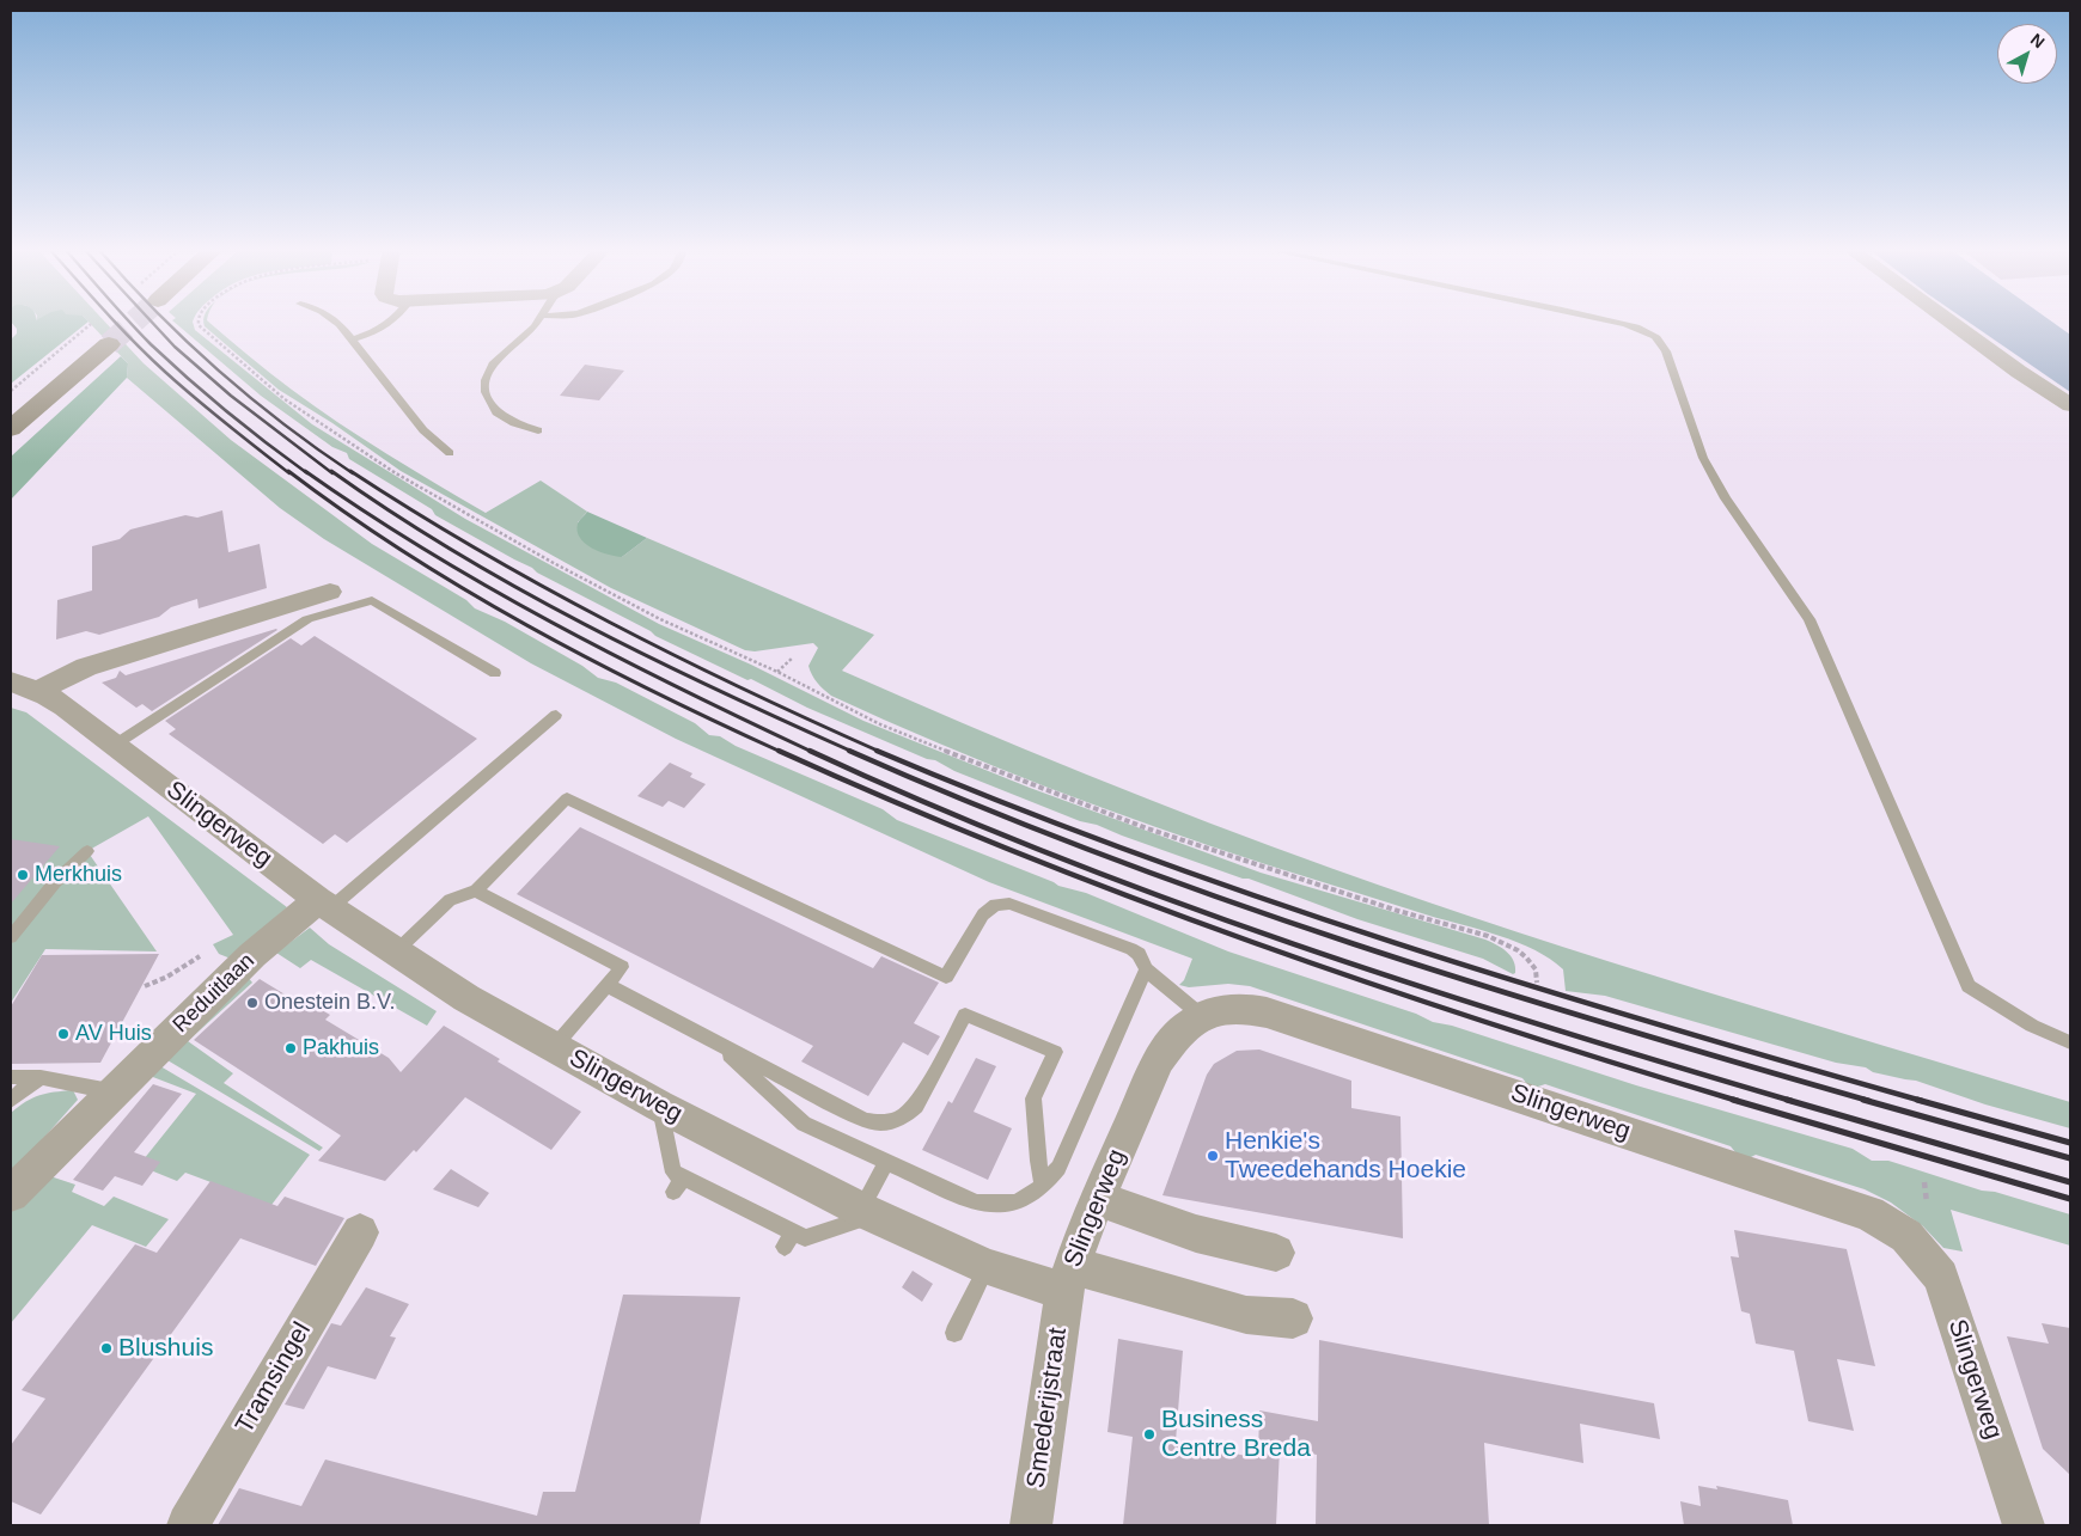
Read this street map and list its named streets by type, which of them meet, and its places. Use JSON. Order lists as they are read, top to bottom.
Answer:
{
  "streets": {
    "street": [
      "Slingerweg",
      "Reduitlaan",
      "Tramsingel",
      "Smederijstraat"
    ]
  },
  "crossings": [
    ["Slingerweg", "Reduitlaan"],
    ["Slingerweg", "Smederijstraat"]
  ],
  "places": [
    "Merkhuis",
    "Onestein B.V.",
    "AV Huis",
    "Pakhuis",
    "Henkie's Tweedehands Hoekie",
    "Blushuis",
    "Business Centre Breda"
  ],
  "north": "top right"
}
